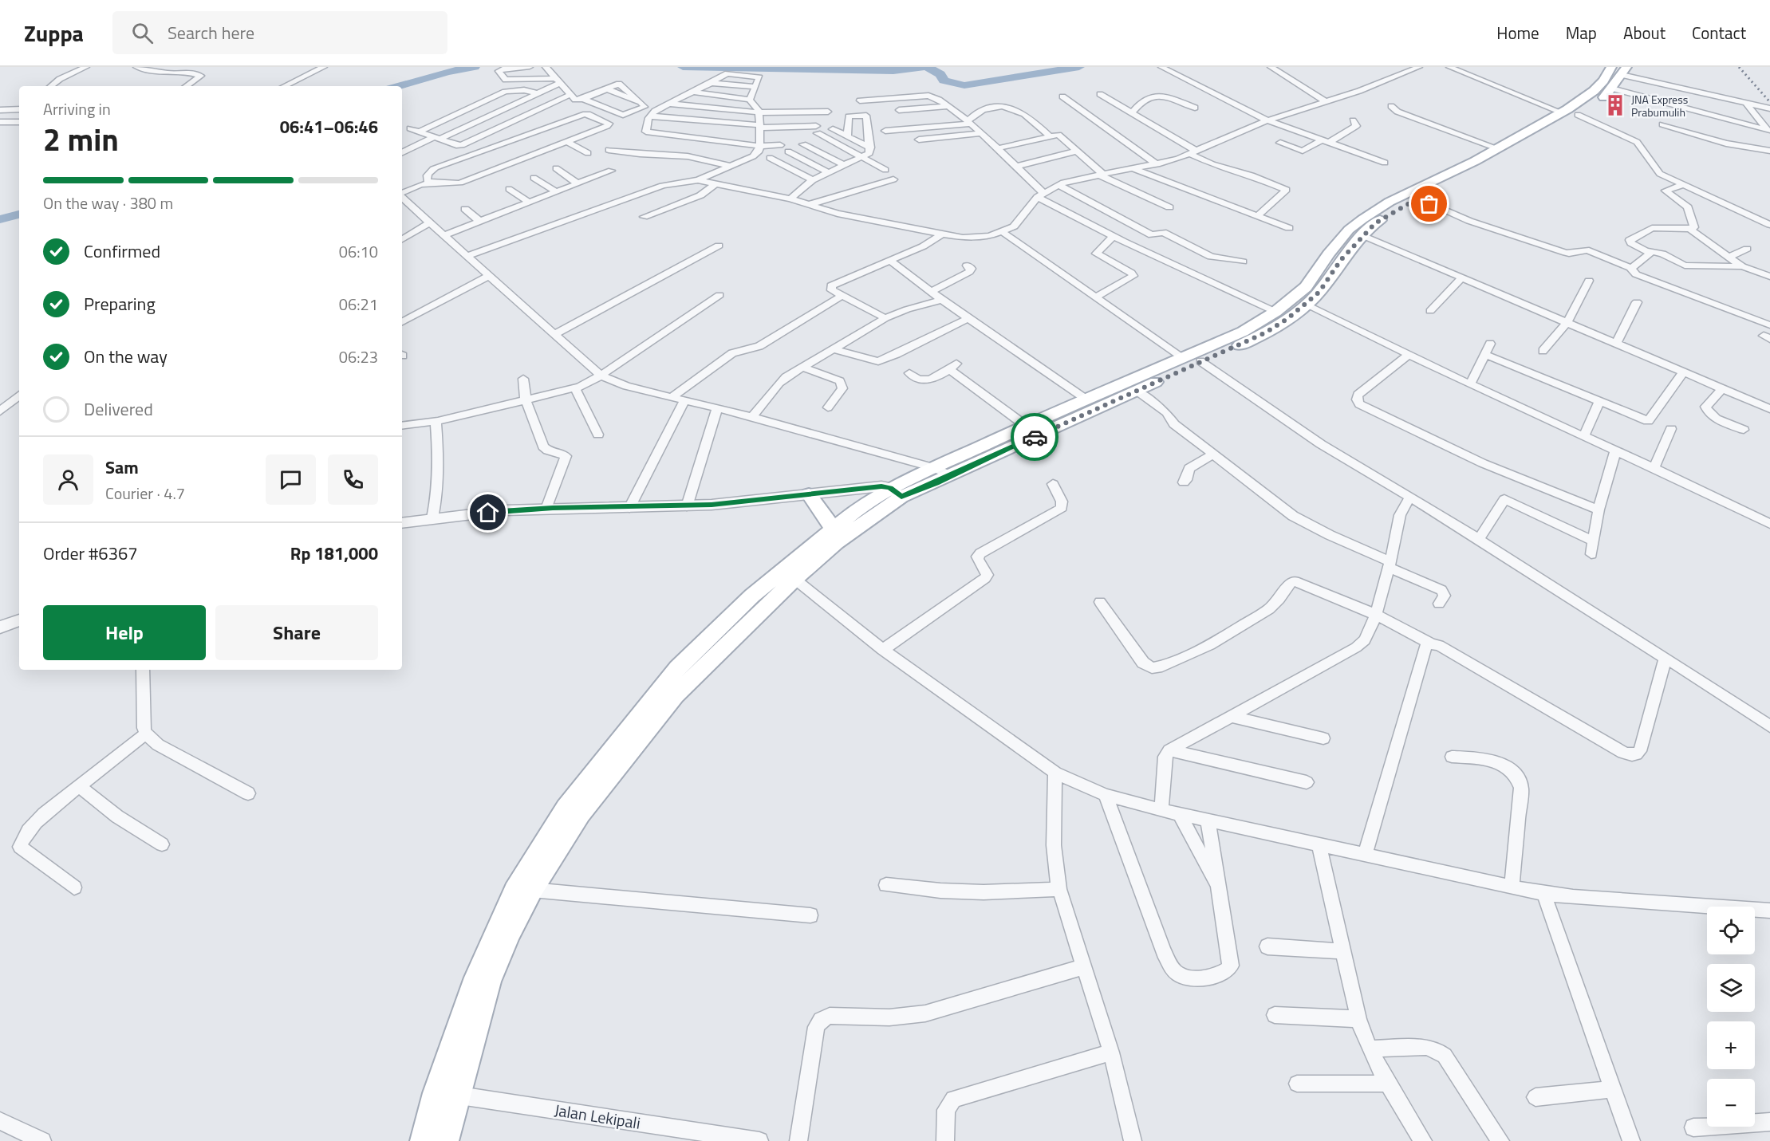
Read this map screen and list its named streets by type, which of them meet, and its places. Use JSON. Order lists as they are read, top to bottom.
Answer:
{
  "streets": {
    "street": ["Jalan Lekipali"]
  },
  "places": {
    "building": ["JNA Express Prabumulih"]
  },
  "page": {
    "header": "Zuppa",
    "search": "Search here",
    "nav": [
      "Home",
      "Map",
      "About",
      "Contact"
    ],
    "heading": ["2 min", "Arriving in", "06:41–06:46"],
    "panel": [
      "Sam",
      "Courier · 4.7",
      "Order #6367",
      "Rp 181,000"
    ],
    "bar": "On the way · 380 m",
    "list": [
      ["Confirmed", "06:10"],
      ["Preparing", "06:21"],
      ["On the way", "06:23"],
      "Delivered"
    ],
    "buttons": ["Help", "Share"],
    "map_buttons": ["+", "−"]
  }
}
